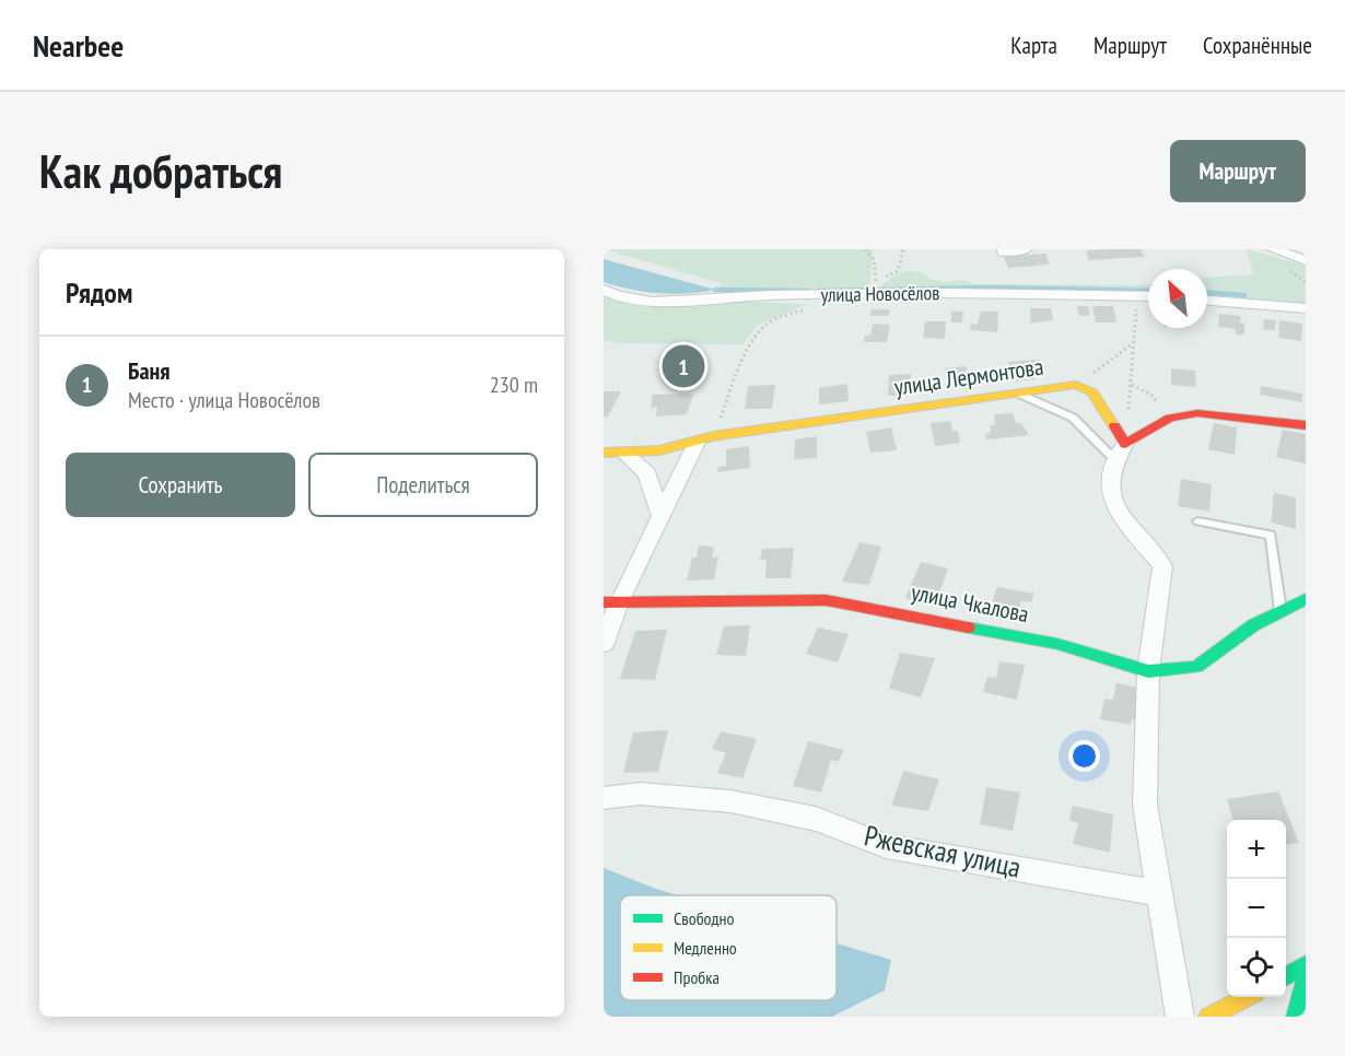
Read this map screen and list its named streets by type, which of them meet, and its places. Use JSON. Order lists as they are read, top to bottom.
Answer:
{
  "streets": {
    "street": [
      "улица Новосёлов",
      "улица Лермонтова",
      "улица Чкалова",
      "Ржевская улица"
    ]
  },
  "legend": ["Свободно", "Медленно", "Пробка"],
  "north": "top left",
  "page": {
    "header": "Nearbee",
    "nav": ["Карта", "Маршрут", "Сохранённые"],
    "buttons": [
      "Маршрут",
      ["Сохранить", "Поделиться"]
    ],
    "title": "Как добраться",
    "heading": "Рядом",
    "list": [
      {
        "mark": "1",
        "name": "Баня",
        "note": "Место · улица Новосёлов",
        "value": "230 m"
      }
    ],
    "pins": "1",
    "map_buttons": ["+", "−"]
  }
}
